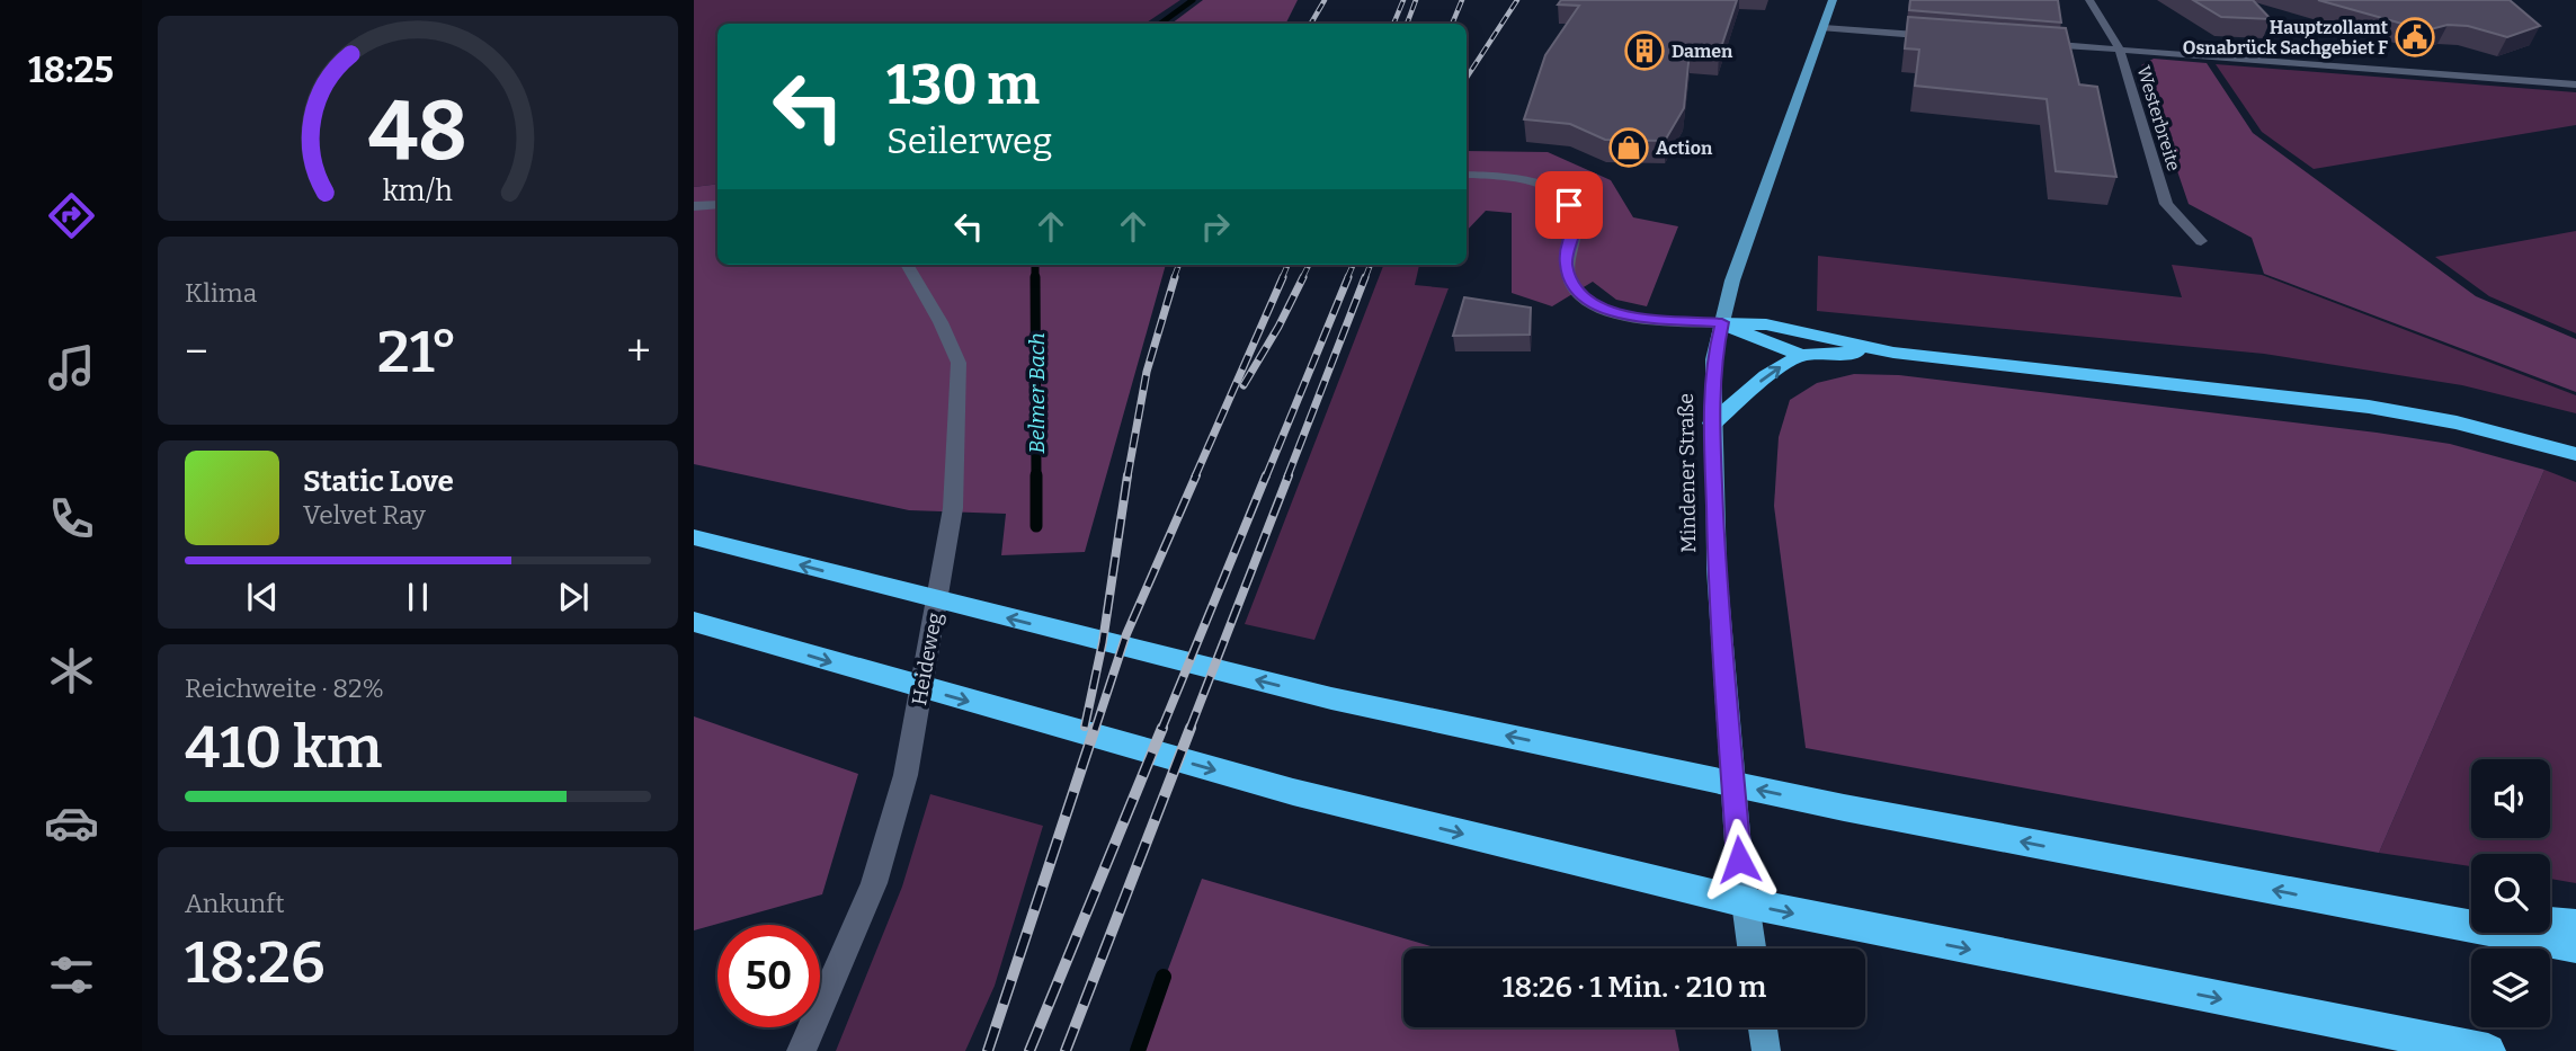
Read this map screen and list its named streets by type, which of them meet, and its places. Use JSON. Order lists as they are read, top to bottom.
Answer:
{
  "streets": {
    "main road": ["Mindener Straße"],
    "street": ["Westerbreite", "Heideweg"]
  },
  "water": ["Belmer Bach"],
  "places": {
    "public building": ["Hauptzollamt Osnabrück Sachgebiet F"],
    "building": ["Damen"],
    "shop": ["Action"]
  },
  "page": {
    "tabs": "18:25",
    "turn": ["130 m", "Seilerweg"],
    "tile": [
      "Klima",
      ["Reichweite · 82%", "410 km"],
      ["Ankunft", "18:26"]
    ],
    "heat": ["−", "21°", "+"],
    "song": ["Static Love", "Velvet Ray"],
    "limit": "50",
    "trip": "18:26 · 1 Min. · 210 m",
    "gauge": ["48", "km/h"]
  }
}
